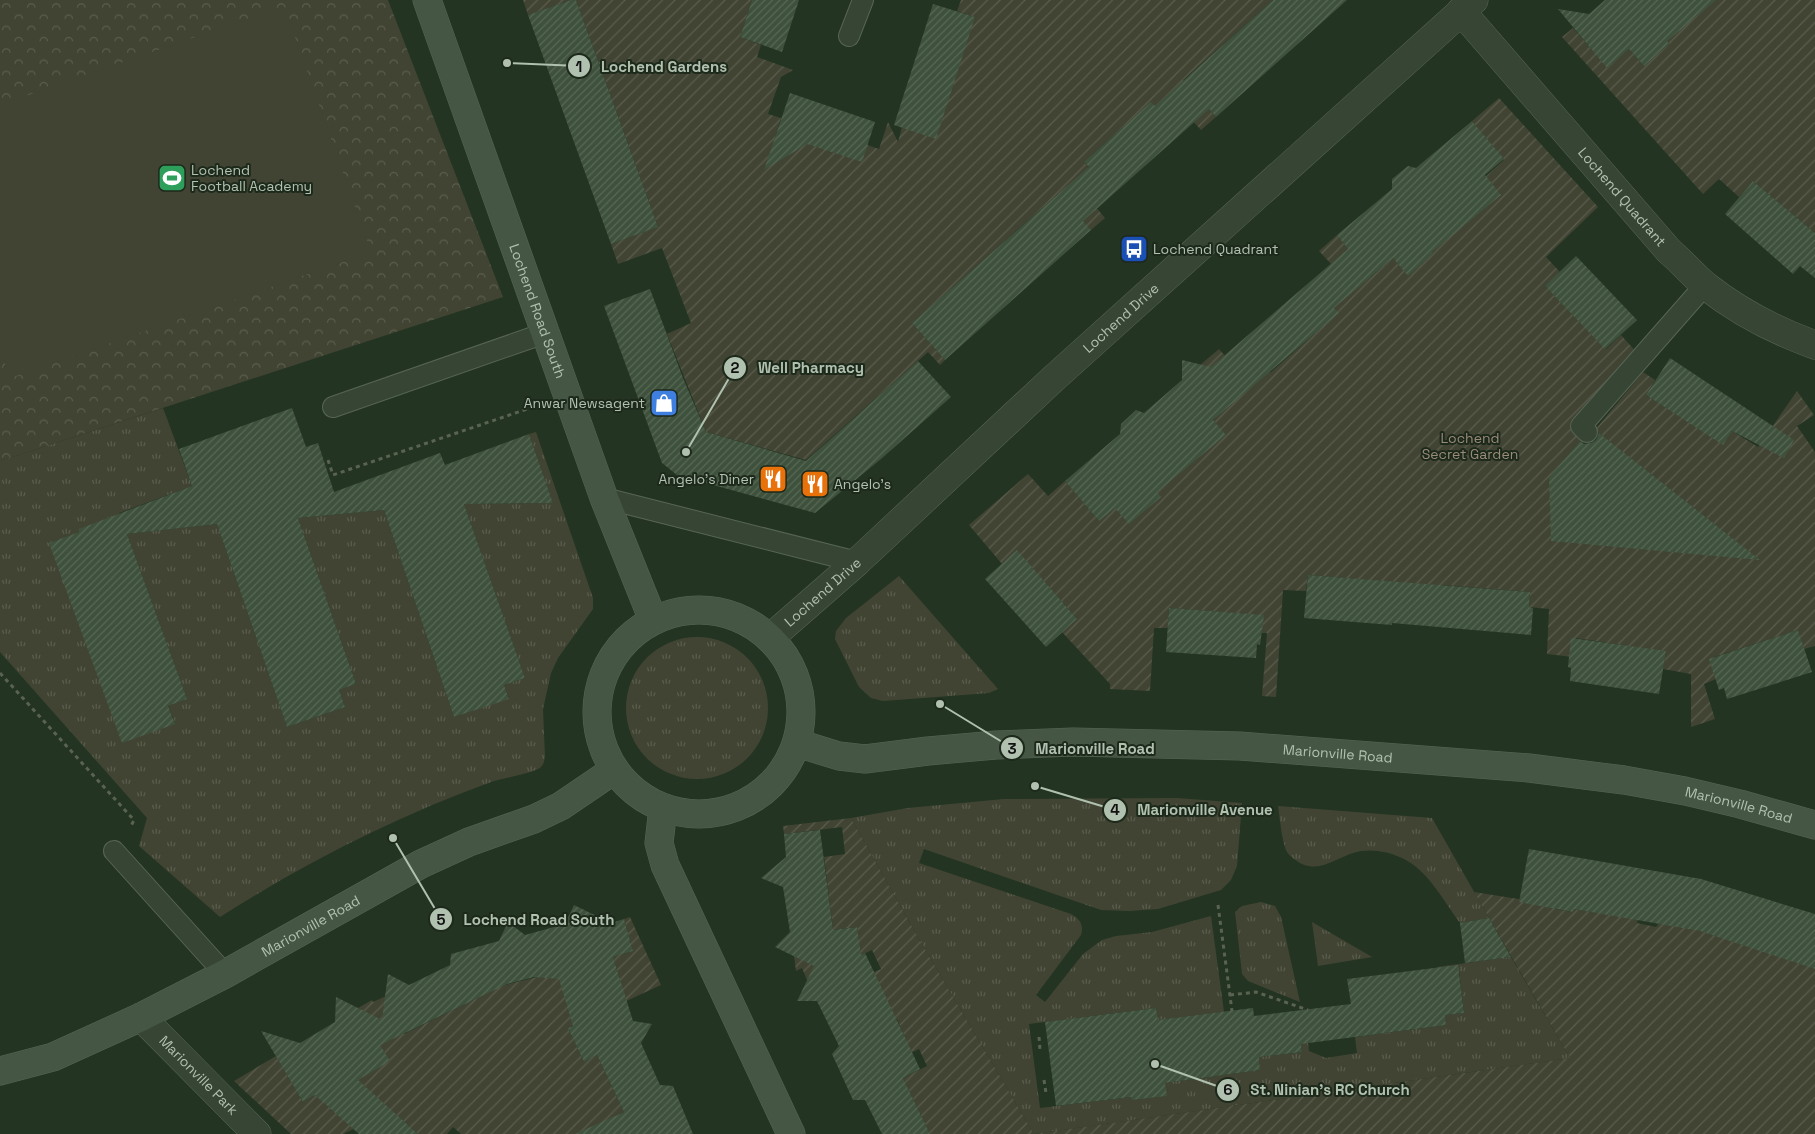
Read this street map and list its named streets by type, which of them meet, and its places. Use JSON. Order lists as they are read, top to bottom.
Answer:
{
  "streets": {
    "street": [
      "Lochend Quadrant",
      "Lochend Road South",
      "Lochend Drive",
      "Marionville Road",
      "Marionville Park"
    ]
  },
  "crossings": [
    ["Lochend Quadrant", "Lochend Drive"],
    ["Marionville Road", "Marionville Park"]
  ],
  "parks": ["Lochend Secret Garden"],
  "places": {
    "other": [
      "Lochend Gardens",
      "Well Pharmacy",
      "Marionville Road",
      "Marionville Avenue",
      "Lochend Road South",
      "St. Ninian's RC Church"
    ],
    "sports": ["Lochend Football Academy"],
    "bus stop": ["Lochend Quadrant"],
    "shop": ["Anwar Newsagent"],
    "restaurant": ["Angelo's Diner", "Angelo's"]
  }
}
